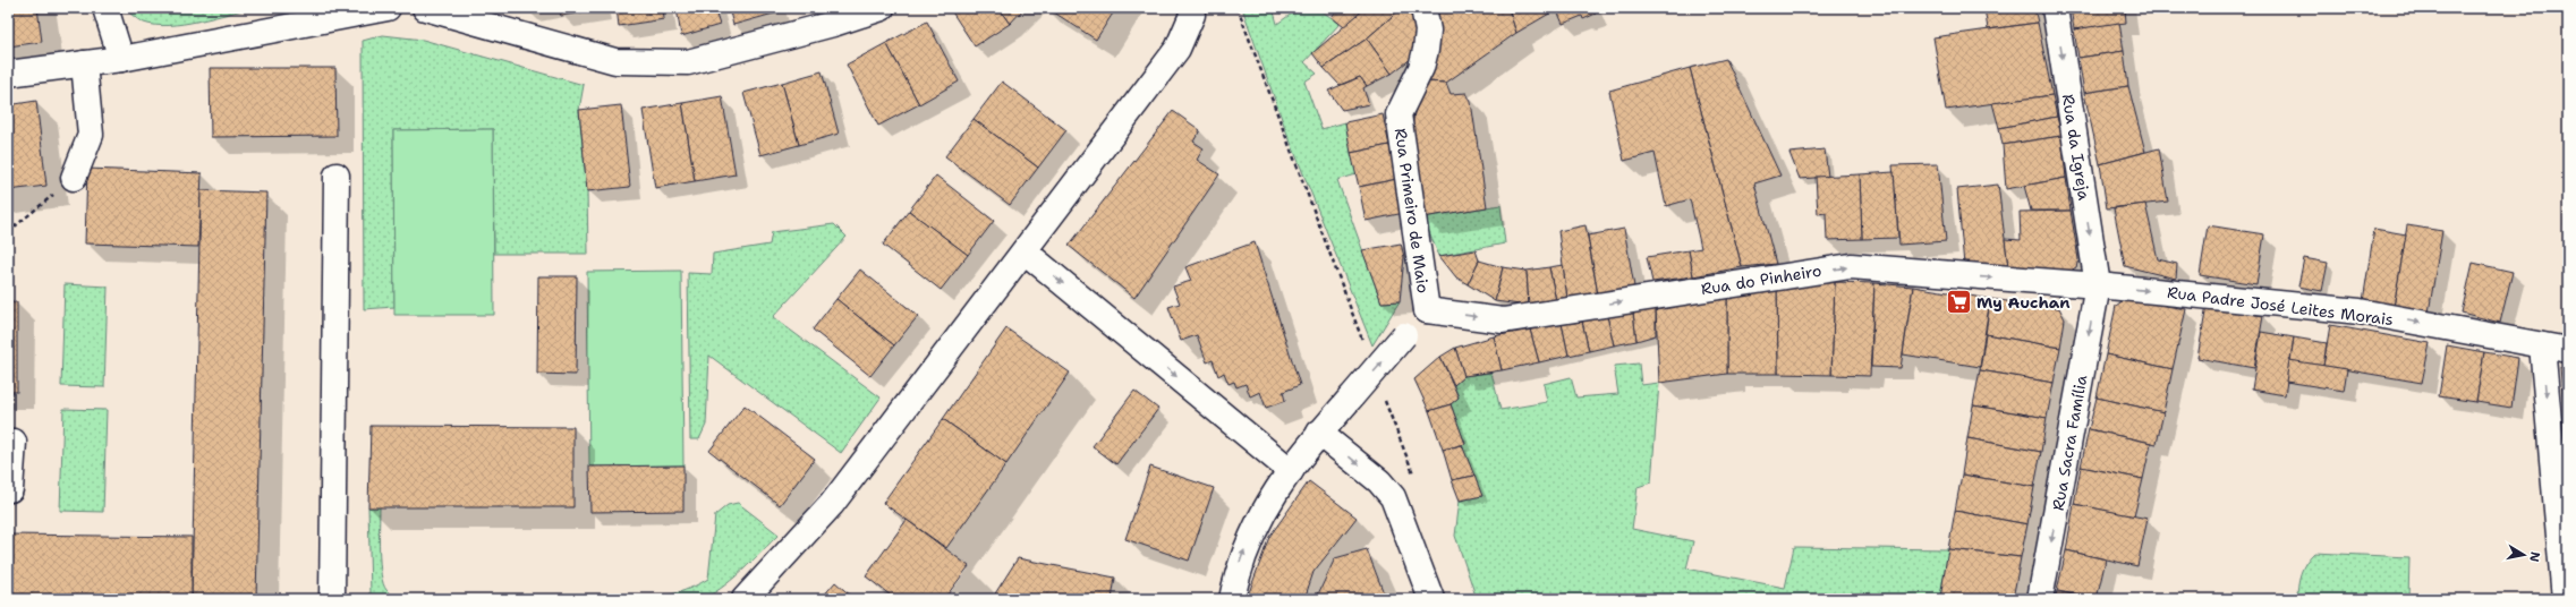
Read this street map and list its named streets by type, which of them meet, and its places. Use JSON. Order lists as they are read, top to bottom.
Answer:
{
  "streets": {
    "street": [
      "Rua da Igreja",
      "Rua Primeiro de Maio",
      "Rua do Pinheiro",
      "Rua Padre José Leites Morais",
      "Rua Sacra Família"
    ]
  },
  "crossings": [
    ["Rua da Igreja", "Rua do Pinheiro"],
    ["Rua da Igreja", "Rua Padre José Leites Morais"],
    ["Rua da Igreja", "Rua Sacra Família"],
    ["Rua Primeiro de Maio", "Rua do Pinheiro"],
    ["Rua do Pinheiro", "Rua Padre José Leites Morais"],
    ["Rua do Pinheiro", "Rua Sacra Família"],
    ["Rua Padre José Leites Morais", "Rua Sacra Família"]
  ],
  "one_way": [
    "Rua da Igreja",
    "Rua do Pinheiro",
    "Rua Padre José Leites Morais",
    "Rua Sacra Família"
  ],
  "places": {
    "supermarket": ["My Auchan"]
  },
  "north": "right"
}
